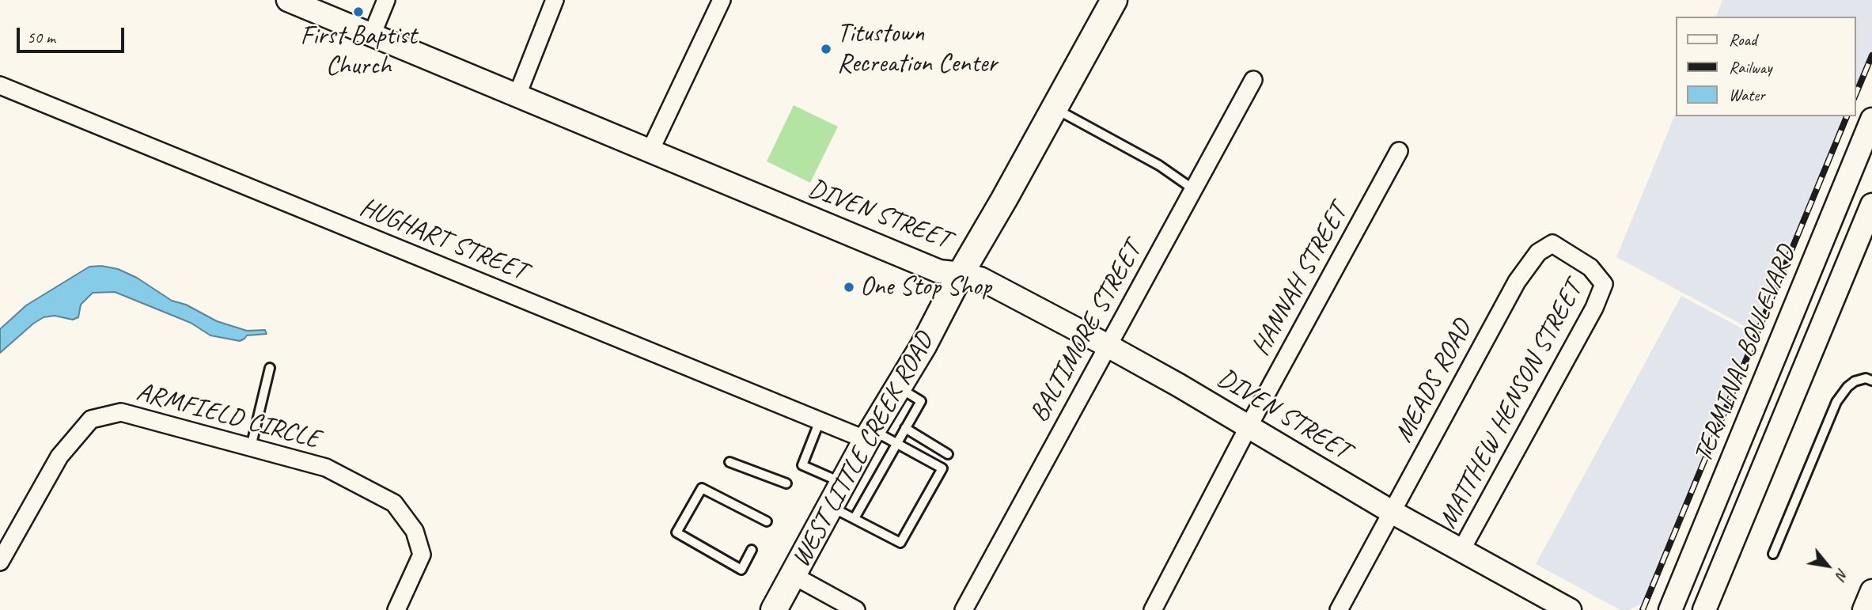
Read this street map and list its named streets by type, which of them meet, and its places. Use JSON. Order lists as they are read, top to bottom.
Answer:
{
  "streets": {
    "main road": ["DIVEN STREET", "TERMINAL BOULEVARD", "WEST LITTLE CREEK ROAD"],
    "street": [
      "HUGHART STREET",
      "HANNAH STREET",
      "BALTIMORE STREET",
      "MEADS ROAD",
      "MATTHEW HENSON STREET",
      "ARMFIELD CIRCLE"
    ]
  },
  "crossings": [
    ["DIVEN STREET", "HANNAH STREET"],
    ["DIVEN STREET", "BALTIMORE STREET"],
    ["DIVEN STREET", "MEADS ROAD"],
    ["DIVEN STREET", "MATTHEW HENSON STREET"],
    ["DIVEN STREET", "WEST LITTLE CREEK ROAD"],
    ["HUGHART STREET", "WEST LITTLE CREEK ROAD"],
    ["MEADS ROAD", "MATTHEW HENSON STREET"]
  ],
  "places": ["First Baptist Church", "Titustown Recreation Center", "One Stop Shop"],
  "legend": ["Road", "Railway", "Water"],
  "scale_bar": "50 m",
  "north": "bottom right"
}
